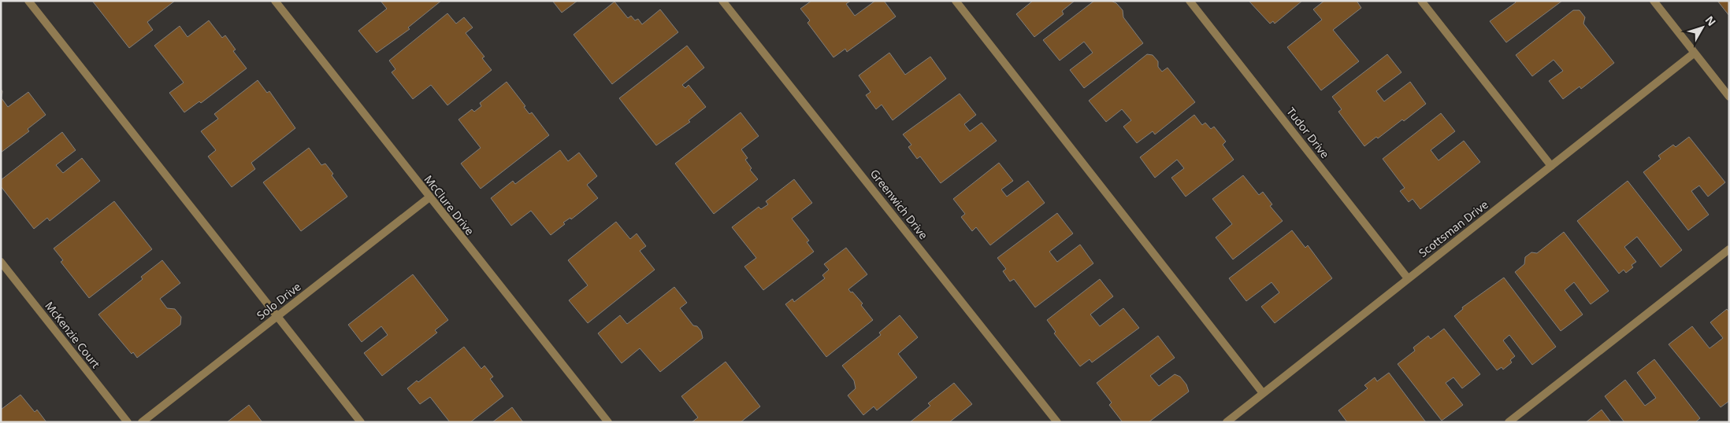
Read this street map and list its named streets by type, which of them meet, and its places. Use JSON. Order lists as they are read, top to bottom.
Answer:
{
  "streets": {
    "street": [
      "Tudor Drive",
      "Greenwich Drive",
      "McClure Drive",
      "Scottsman Drive",
      "Solo Drive",
      "McKenzie Court"
    ]
  },
  "crossings": [
    ["Tudor Drive", "Scottsman Drive"],
    ["McClure Drive", "Solo Drive"]
  ],
  "north": "top right"
}
